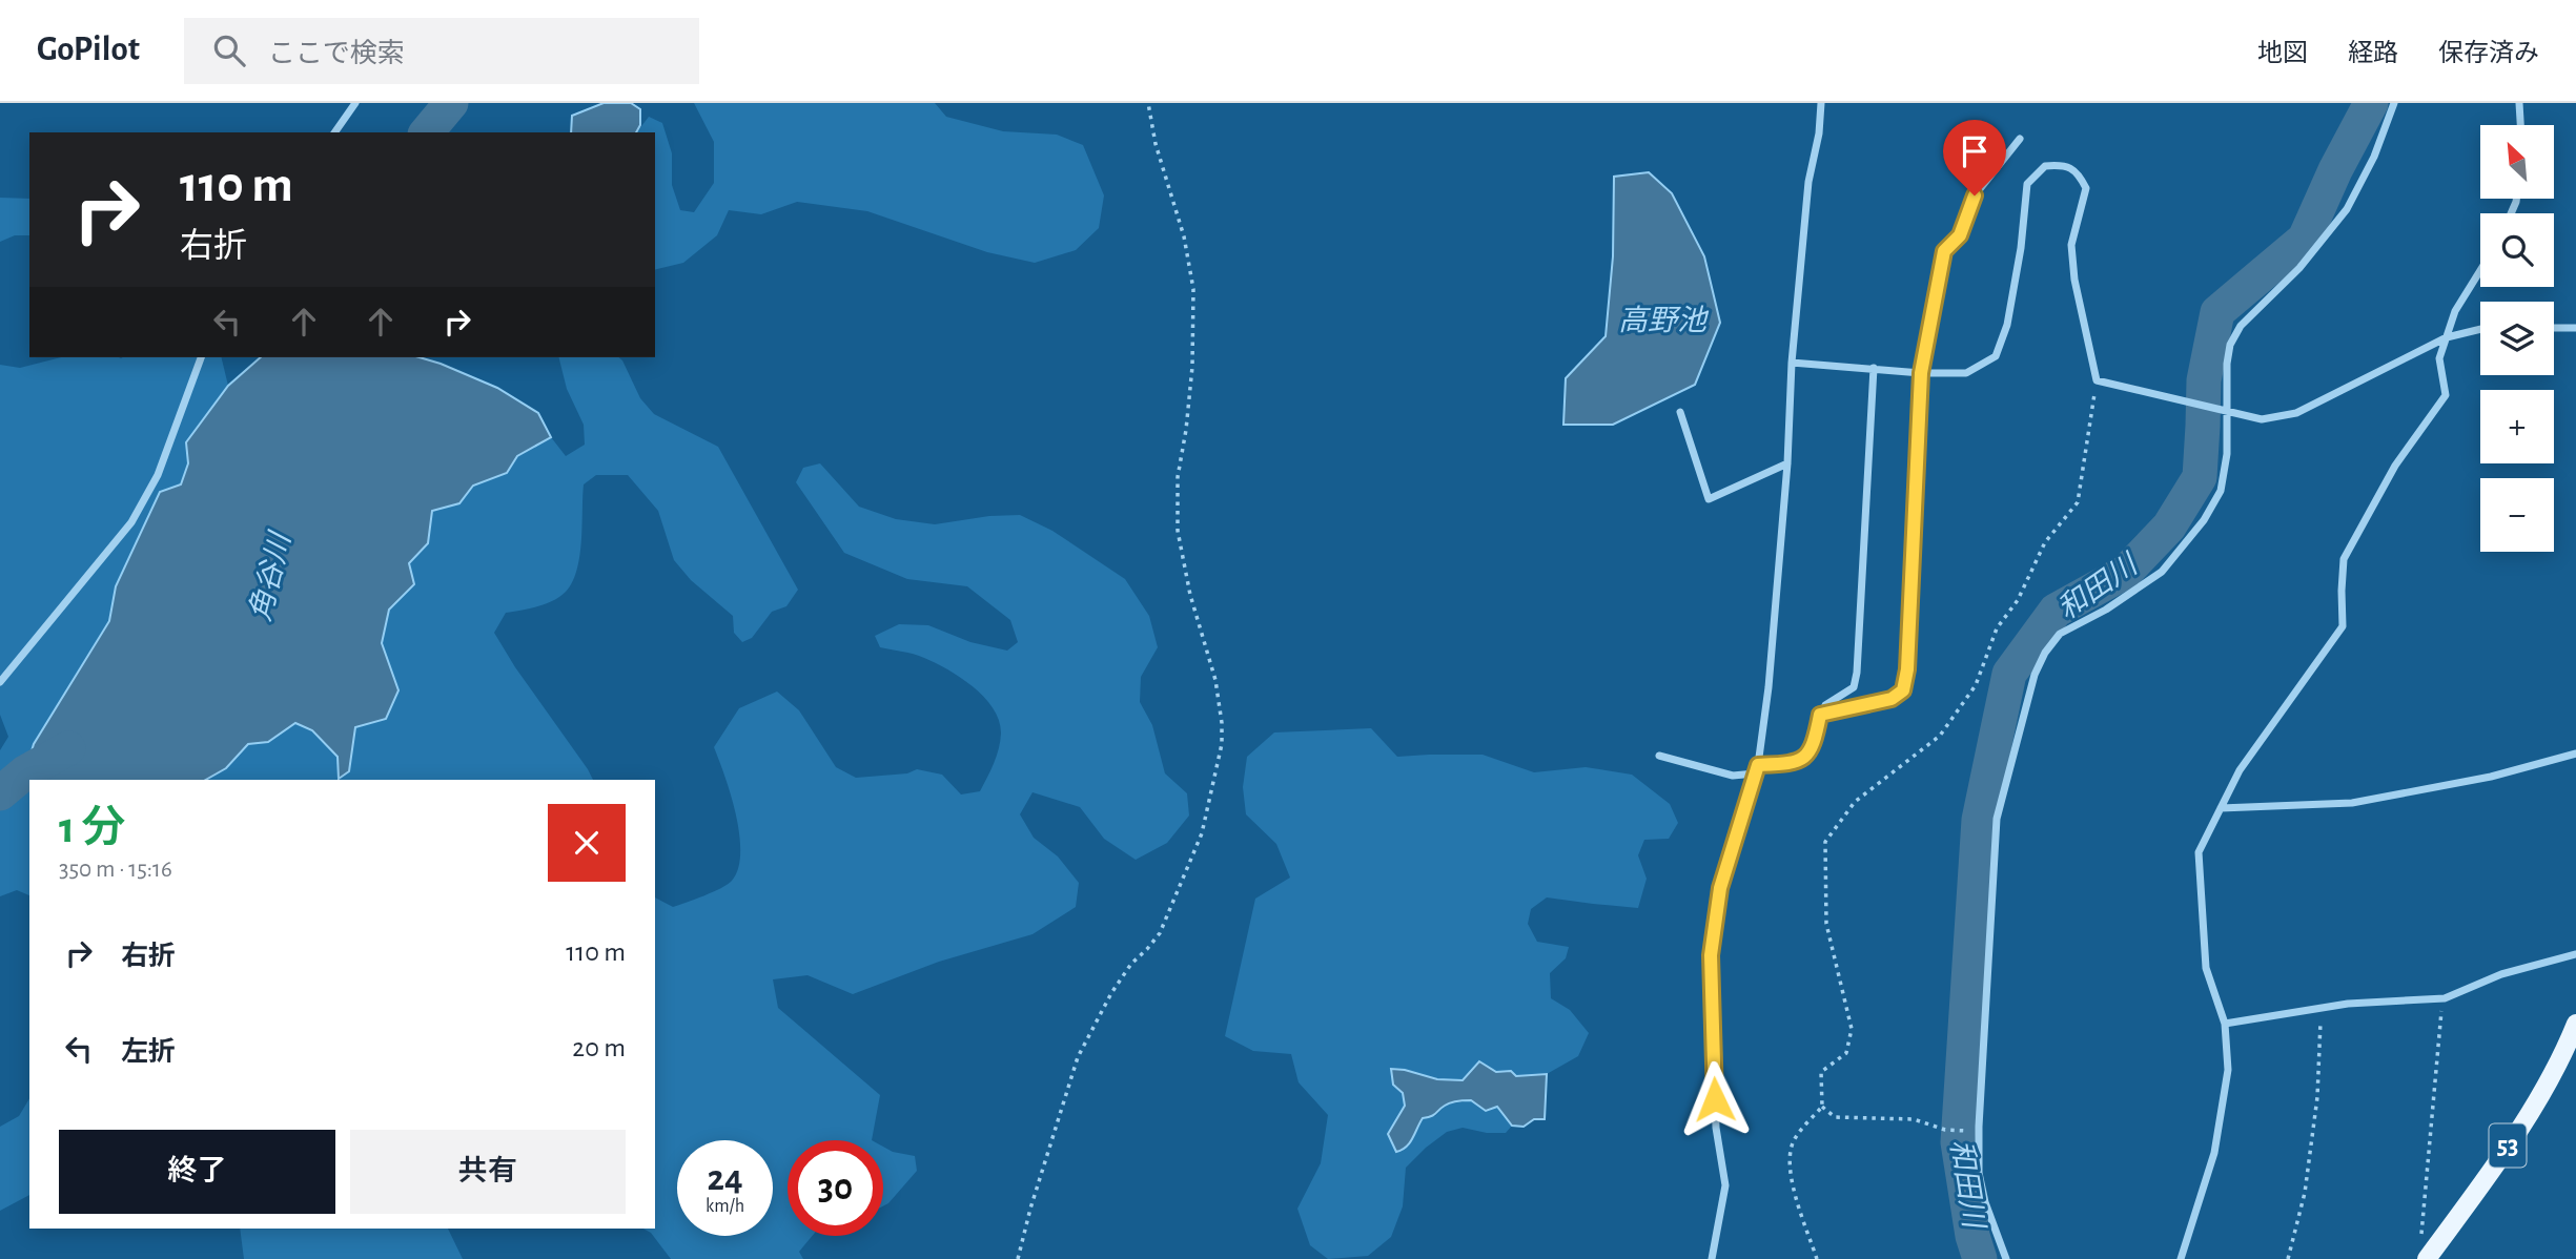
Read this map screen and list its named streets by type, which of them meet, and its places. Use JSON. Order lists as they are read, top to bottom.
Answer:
{
  "streets": {
    "main road": ["53"]
  },
  "water": ["高野池", "角谷川", "和田川"],
  "north": "top left",
  "page": {
    "header": "GoPilot",
    "search": "ここで検索",
    "nav": ["地図", "経路", "保存済み"],
    "map_buttons": ["+", "−"],
    "turn": ["110 m", "右折"],
    "heading": ["1 分", "350 m · 15:16"],
    "list": [
      {
        "name": "右折",
        "value": "110 m"
      },
      {
        "name": "左折",
        "value": "20 m"
      }
    ],
    "buttons": ["終了", "共有"],
    "speed": "24 km/h",
    "limit": "30"
  }
}
